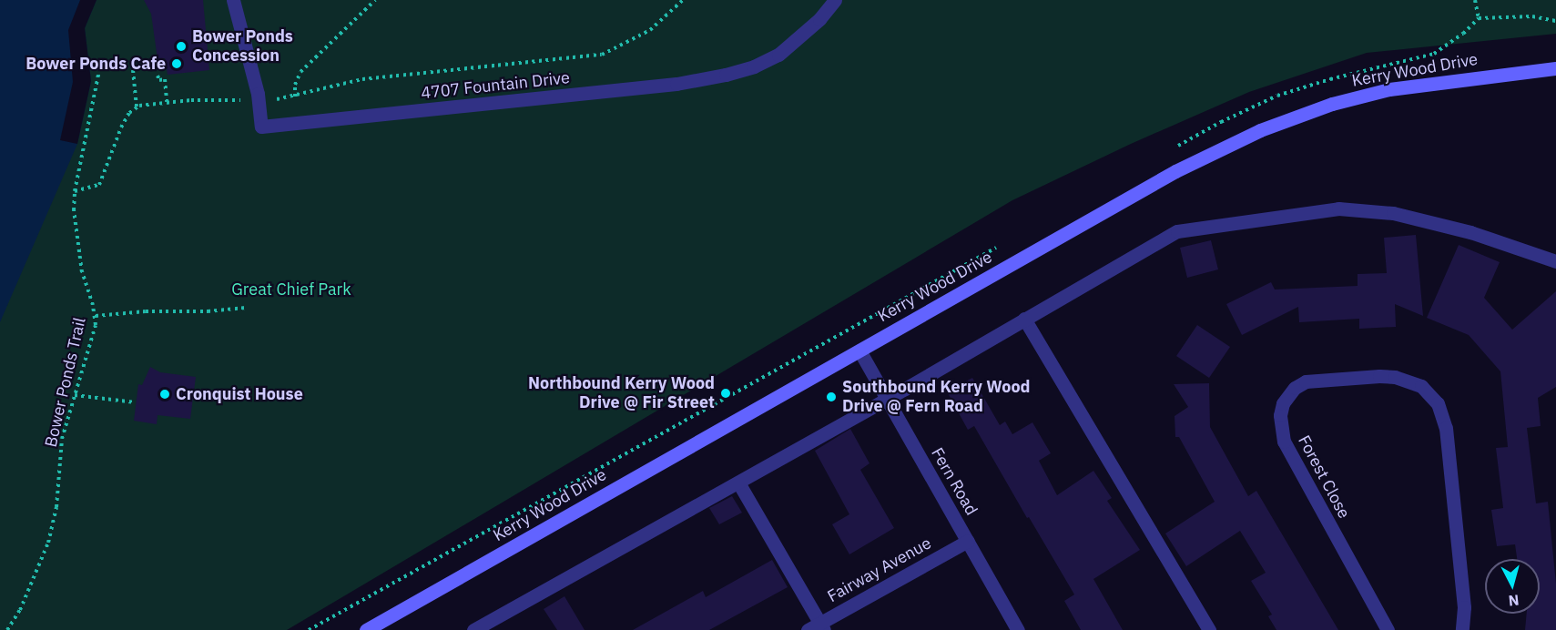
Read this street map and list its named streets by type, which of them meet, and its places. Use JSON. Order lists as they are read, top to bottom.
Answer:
{
  "streets": {
    "street": [
      "Kerry Wood Drive",
      "4707 Fountain Drive",
      "Forest Close",
      "Fern Road",
      "Fairway Avenue"
    ],
    "path": ["Bower Ponds Trail"]
  },
  "crossings": [
    ["Kerry Wood Drive", "Fern Road"],
    ["Fern Road", "Fairway Avenue"]
  ],
  "parks": ["Great Chief Park"],
  "places": [
    "Bower Ponds Concession",
    "Bower Ponds Cafe",
    "Northbound Kerry Wood Drive @ Fir Street",
    "Cronquist House",
    "Southbound Kerry Wood Drive @ Fern Road"
  ],
  "north": "bottom"
}
